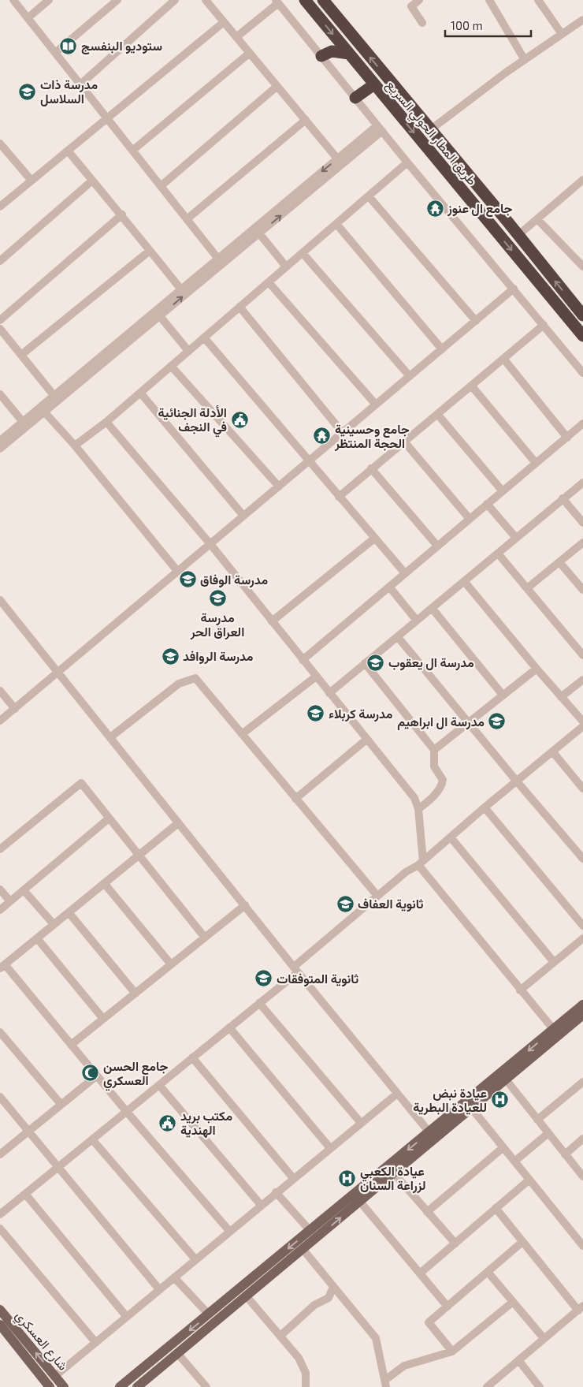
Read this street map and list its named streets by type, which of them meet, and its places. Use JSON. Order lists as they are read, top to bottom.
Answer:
{
  "streets": {
    "highway": ["طريق المطار الحولي السريع"],
    "main road": ["شارع العسكري"]
  },
  "places": {
    "library": ["ستوديو البنفسج"],
    "school or university": [
      "مدرسة ذات السلاسل",
      "مدرسة الوفاق",
      "مدرسة العراق الحر",
      "مدرسة الروافد",
      "مدرسة ال يعقوب",
      "مدرسة كربلاء",
      "مدرسة ال ابراهيم",
      "ثانوية العفاف",
      "ثانوية المتوفقات"
    ],
    "temple": ["جامع ال عنوز", "جامع وحسينية الحجة المنتظر"],
    "public building": ["الأدلة الجنائية في النجف", "مكتب بريد الهندية"],
    "mosque": ["جامع الحسن العسكري"],
    "hospital": ["عيادة نبض للعيادة البطرية", "عيادة الكعبي لزراعة السنان"]
  },
  "scale_bar": "100 m"
}
